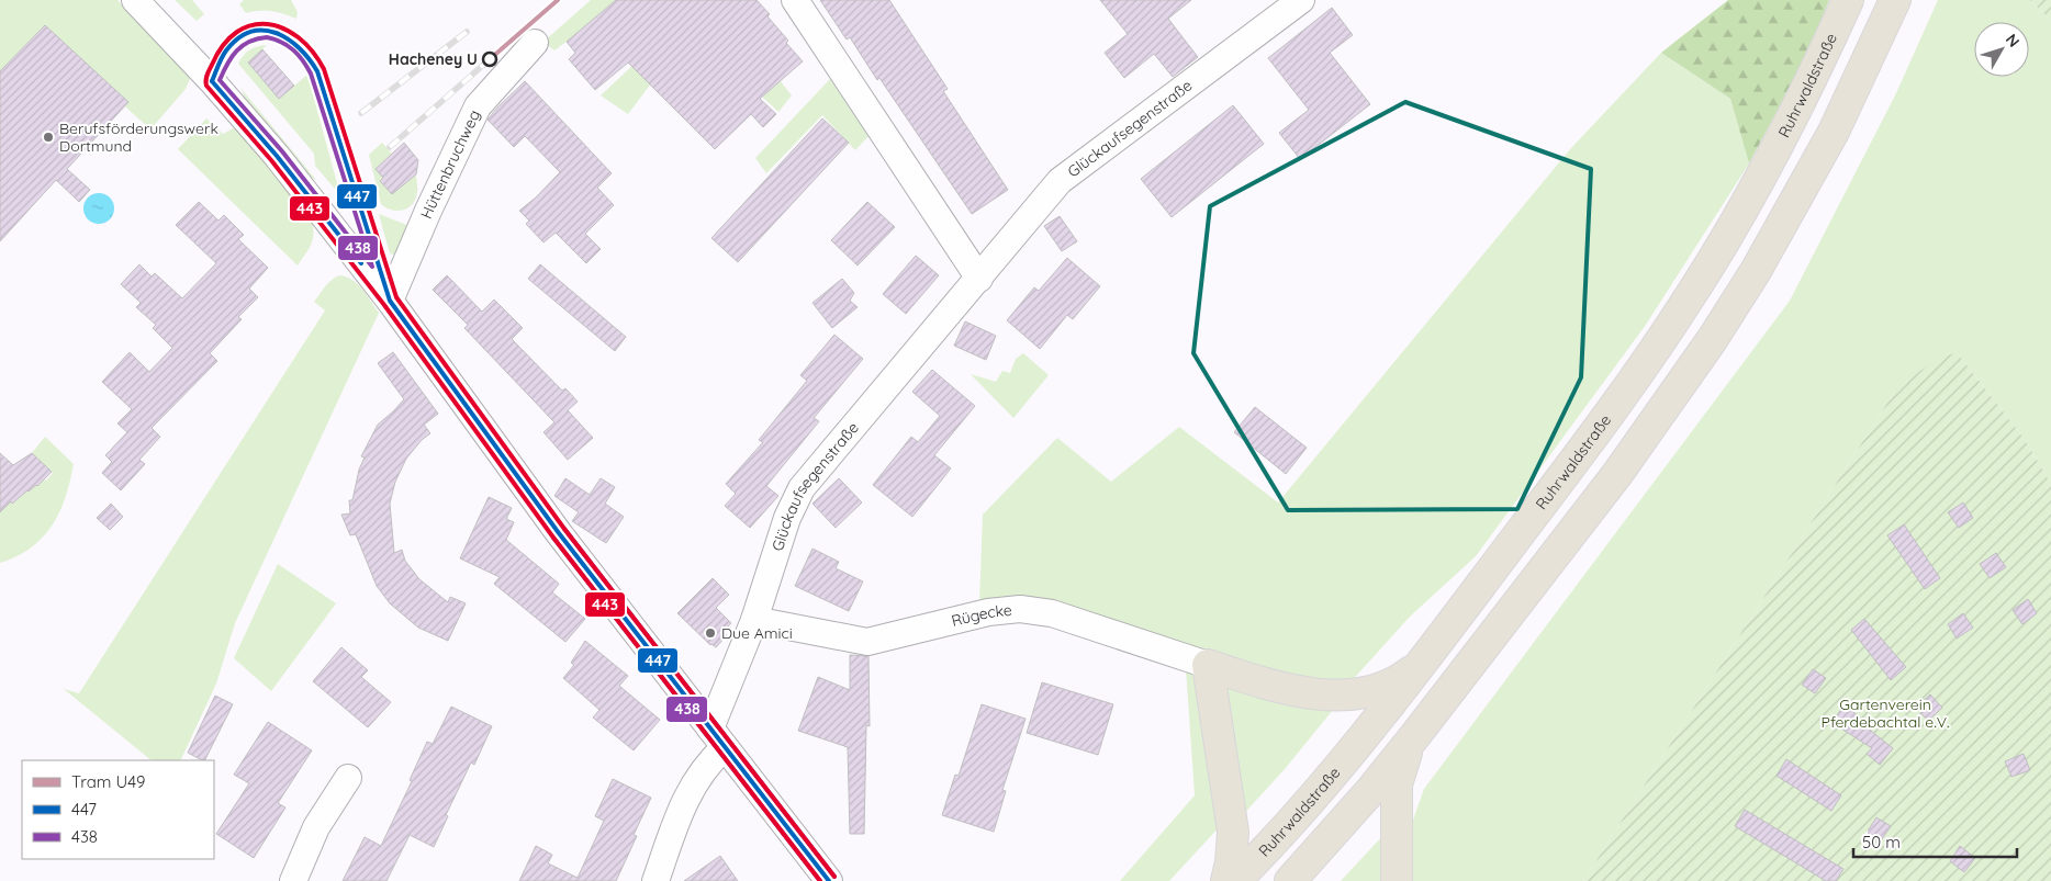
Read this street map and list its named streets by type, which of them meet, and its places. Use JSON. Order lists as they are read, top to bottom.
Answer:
{
  "streets": {
    "highway": ["Ruhrwaldstraße"],
    "street": ["Glückaufsegenstraße", "Hüttenbruchweg", "Rügecke"]
  },
  "crossings": [
    ["Glückaufsegenstraße", "Rügecke"]
  ],
  "parks": ["Gartenverein Pferdebachtal e.V."],
  "places": ["Hacheney U", "Berufsförderungswerk Dortmund", "Due Amici"],
  "lines": [
    "tram line U49",
    "transit line 443",
    "transit line 447",
    "transit line 438"
  ],
  "legend": ["Tram U49", "447", "438"],
  "scale_bar": "50 m",
  "north": "top right"
}
